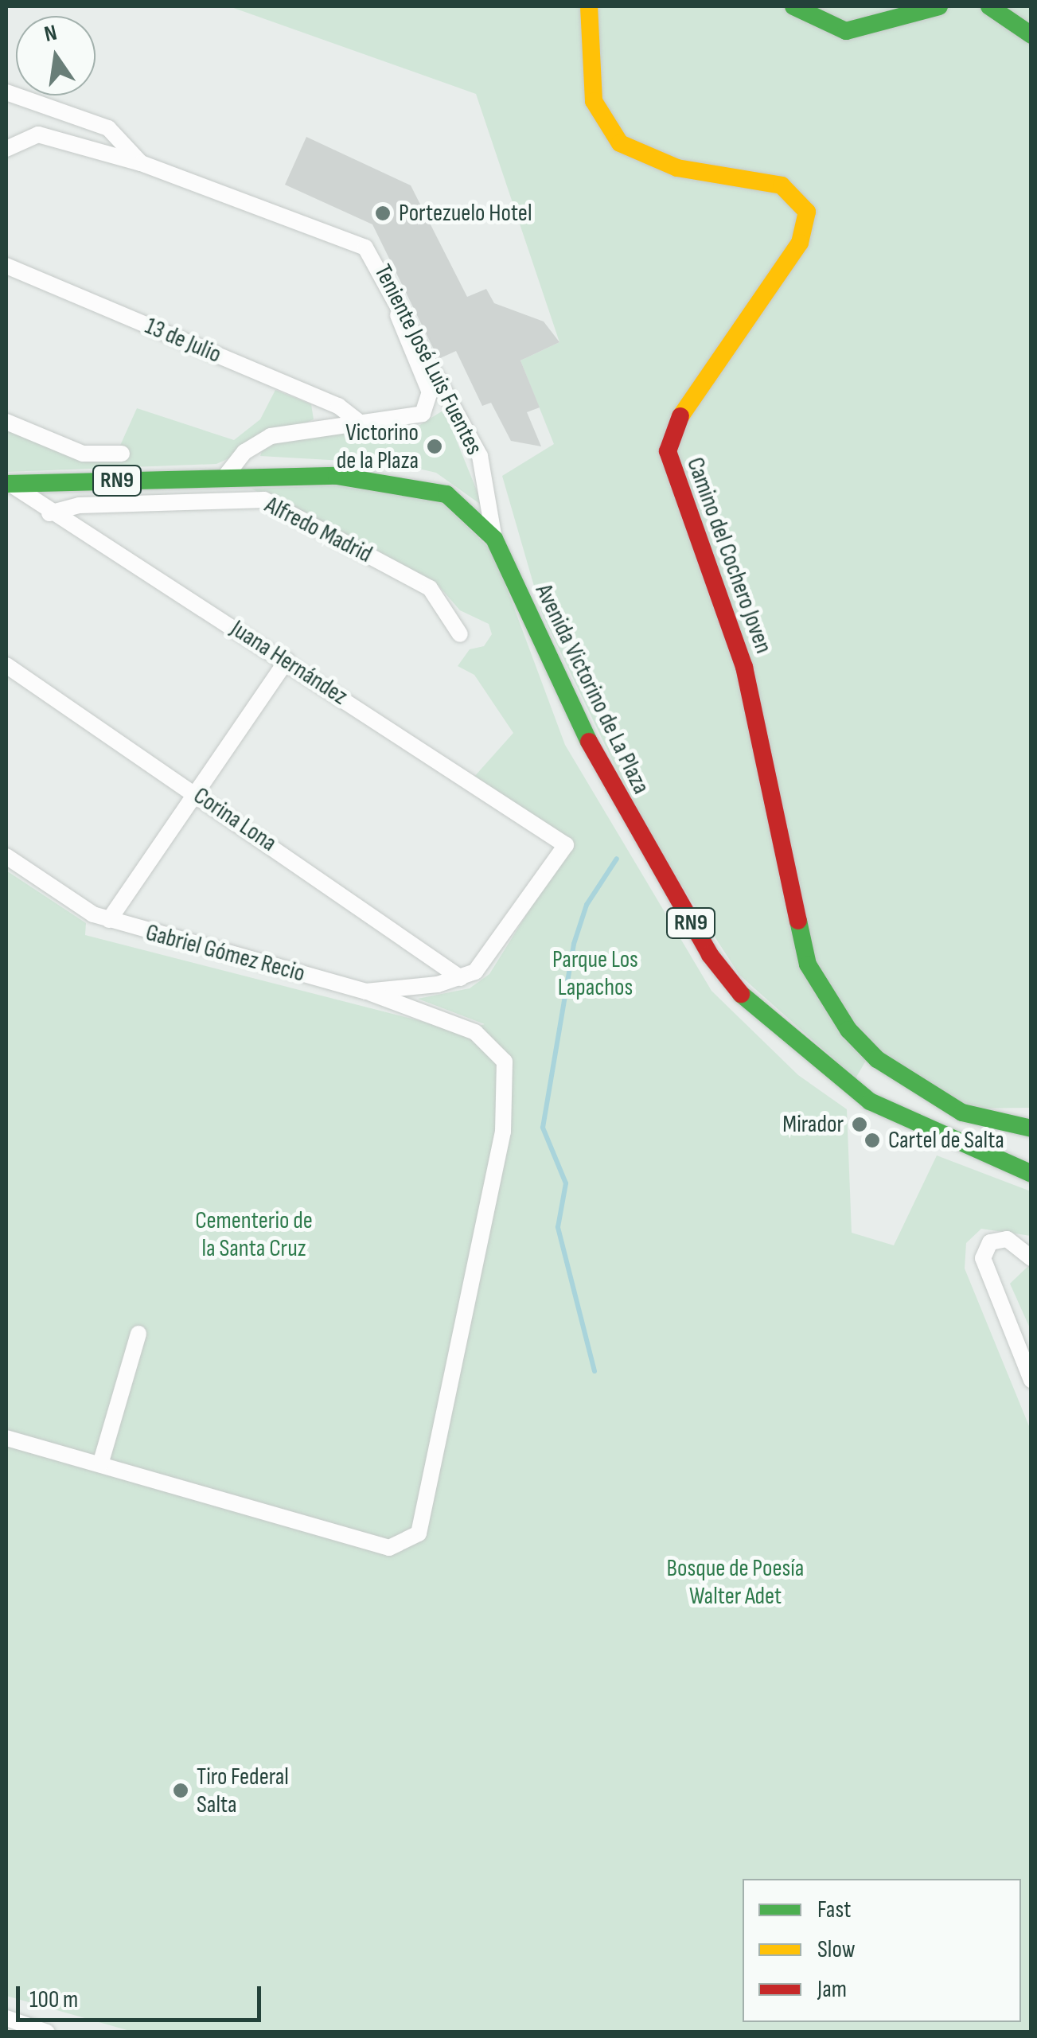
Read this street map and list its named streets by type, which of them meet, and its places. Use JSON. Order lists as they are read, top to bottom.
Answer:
{
  "streets": {
    "main road": ["RN9", "Camino del Cochero Joven", "Avenida Victorino de La Plaza"],
    "street": [
      "13 de Julio",
      "Teniente José Luis Fuentes",
      "Alfredo Madrid",
      "Juana Hernández",
      "Corina Lona",
      "Gabriel Gómez Recio"
    ]
  },
  "crossings": [
    ["Teniente José Luis Fuentes", "Avenida Victorino de La Plaza"],
    ["Alfredo Madrid", "Juana Hernández"],
    ["Juana Hernández", "Avenida Victorino de La Plaza"],
    ["Juana Hernández", "Corina Lona"],
    ["Juana Hernández", "Gabriel Gómez Recio"],
    ["Corina Lona", "Gabriel Gómez Recio"]
  ],
  "parks": ["Parque Los Lapachos", "Cementerio de la Santa Cruz", "Bosque de Poesía Walter Adet"],
  "places": [
    "Portezuelo Hotel",
    "Victorino de la Plaza",
    "Mirador",
    "Cartel de Salta",
    "Tiro Federal Salta"
  ],
  "legend": ["Fast", "Slow", "Jam"],
  "scale_bar": "100 m",
  "north": "top"
}
